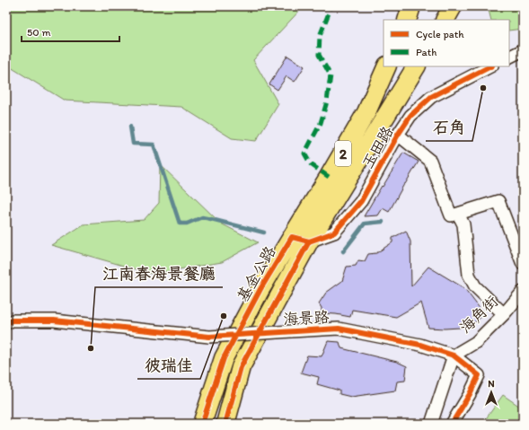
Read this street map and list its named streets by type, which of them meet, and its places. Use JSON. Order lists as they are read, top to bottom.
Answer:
{
  "streets": {
    "main road": ["2", "基金公路"],
    "street": ["玉田路", "海角街", "海景路"]
  },
  "crossings": [
    ["玉田路", "基金公路"],
    ["海角街", "海景路"]
  ],
  "places": ["石角", "彼瑞佳", "江南春海景餐廳"],
  "legend": ["Cycle path", "Path"],
  "scale_bar": "50 m",
  "north": "top"
}
